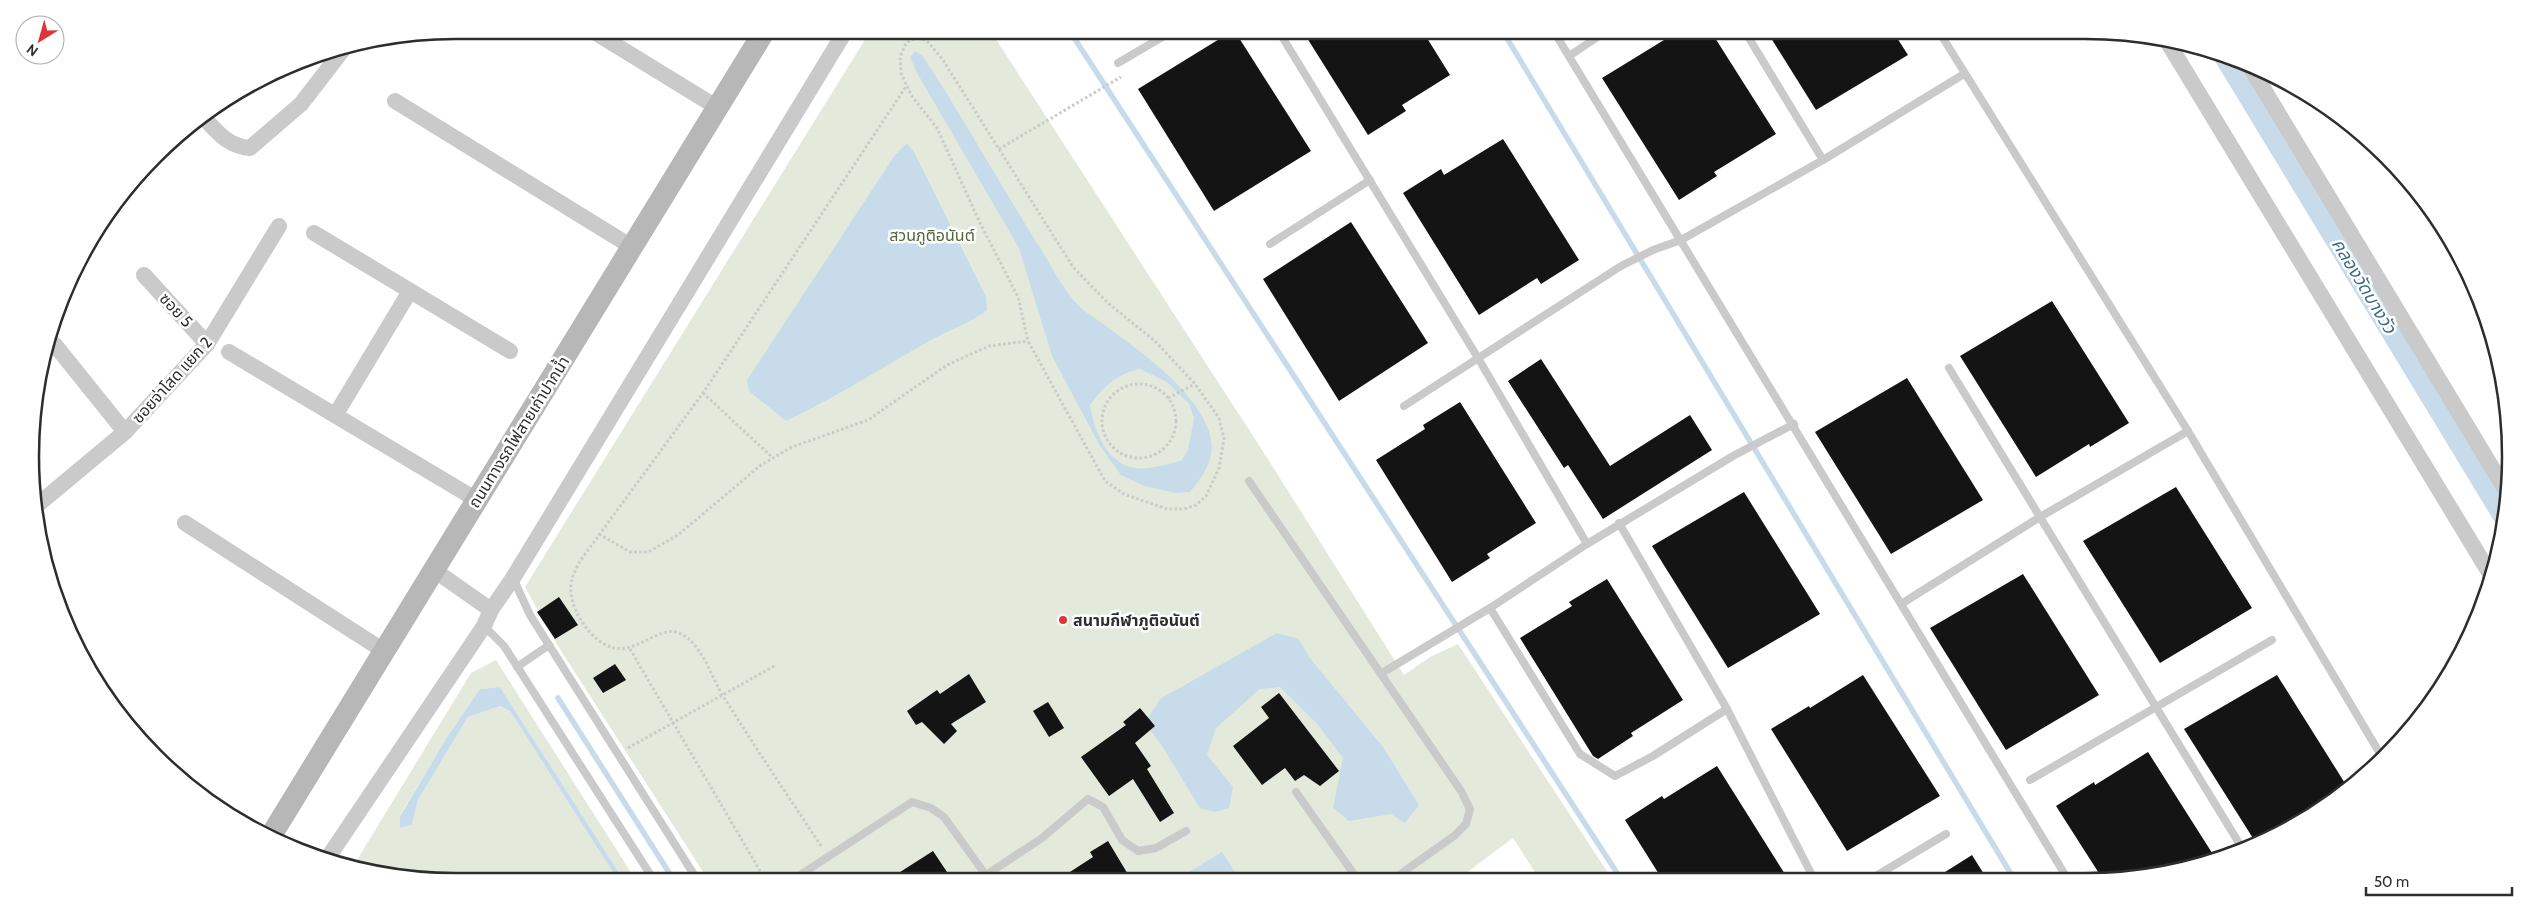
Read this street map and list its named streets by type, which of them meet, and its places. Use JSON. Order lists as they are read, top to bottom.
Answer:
{
  "streets": {
    "main road": ["ถนนทางรถไฟสายเก่าปากน้ำ"],
    "street": ["ซอย 5", "ซอยจ่าโสด แยก 2"]
  },
  "crossings": [
    ["ซอย 5", "ซอยจ่าโสด แยก 2"]
  ],
  "water": ["คลองวัดบางวัว"],
  "parks": ["สวนภูติอนันต์"],
  "places": ["สนามกีฬาภูติอนันต์"],
  "scale_bar": "50 m",
  "north": "bottom left"
}
